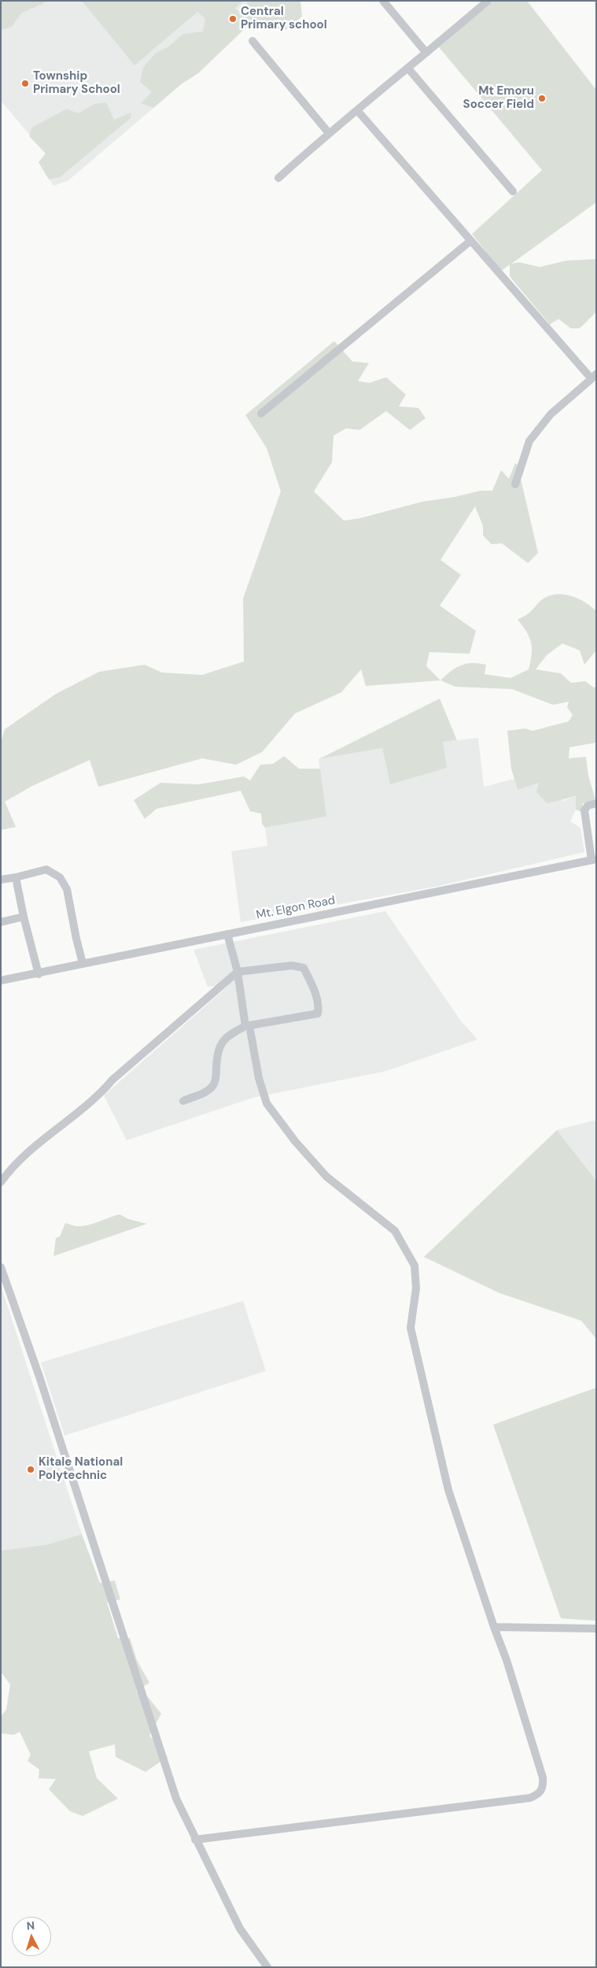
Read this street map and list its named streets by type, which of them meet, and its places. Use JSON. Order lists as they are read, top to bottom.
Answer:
{
  "streets": {
    "street": ["Mt. Elgon Road"]
  },
  "places": [
    "Central Primary school",
    "Township Primary School",
    "Mt Emoru Soccer Field",
    "Kitale National Polytechnic"
  ],
  "north": "top"
}
